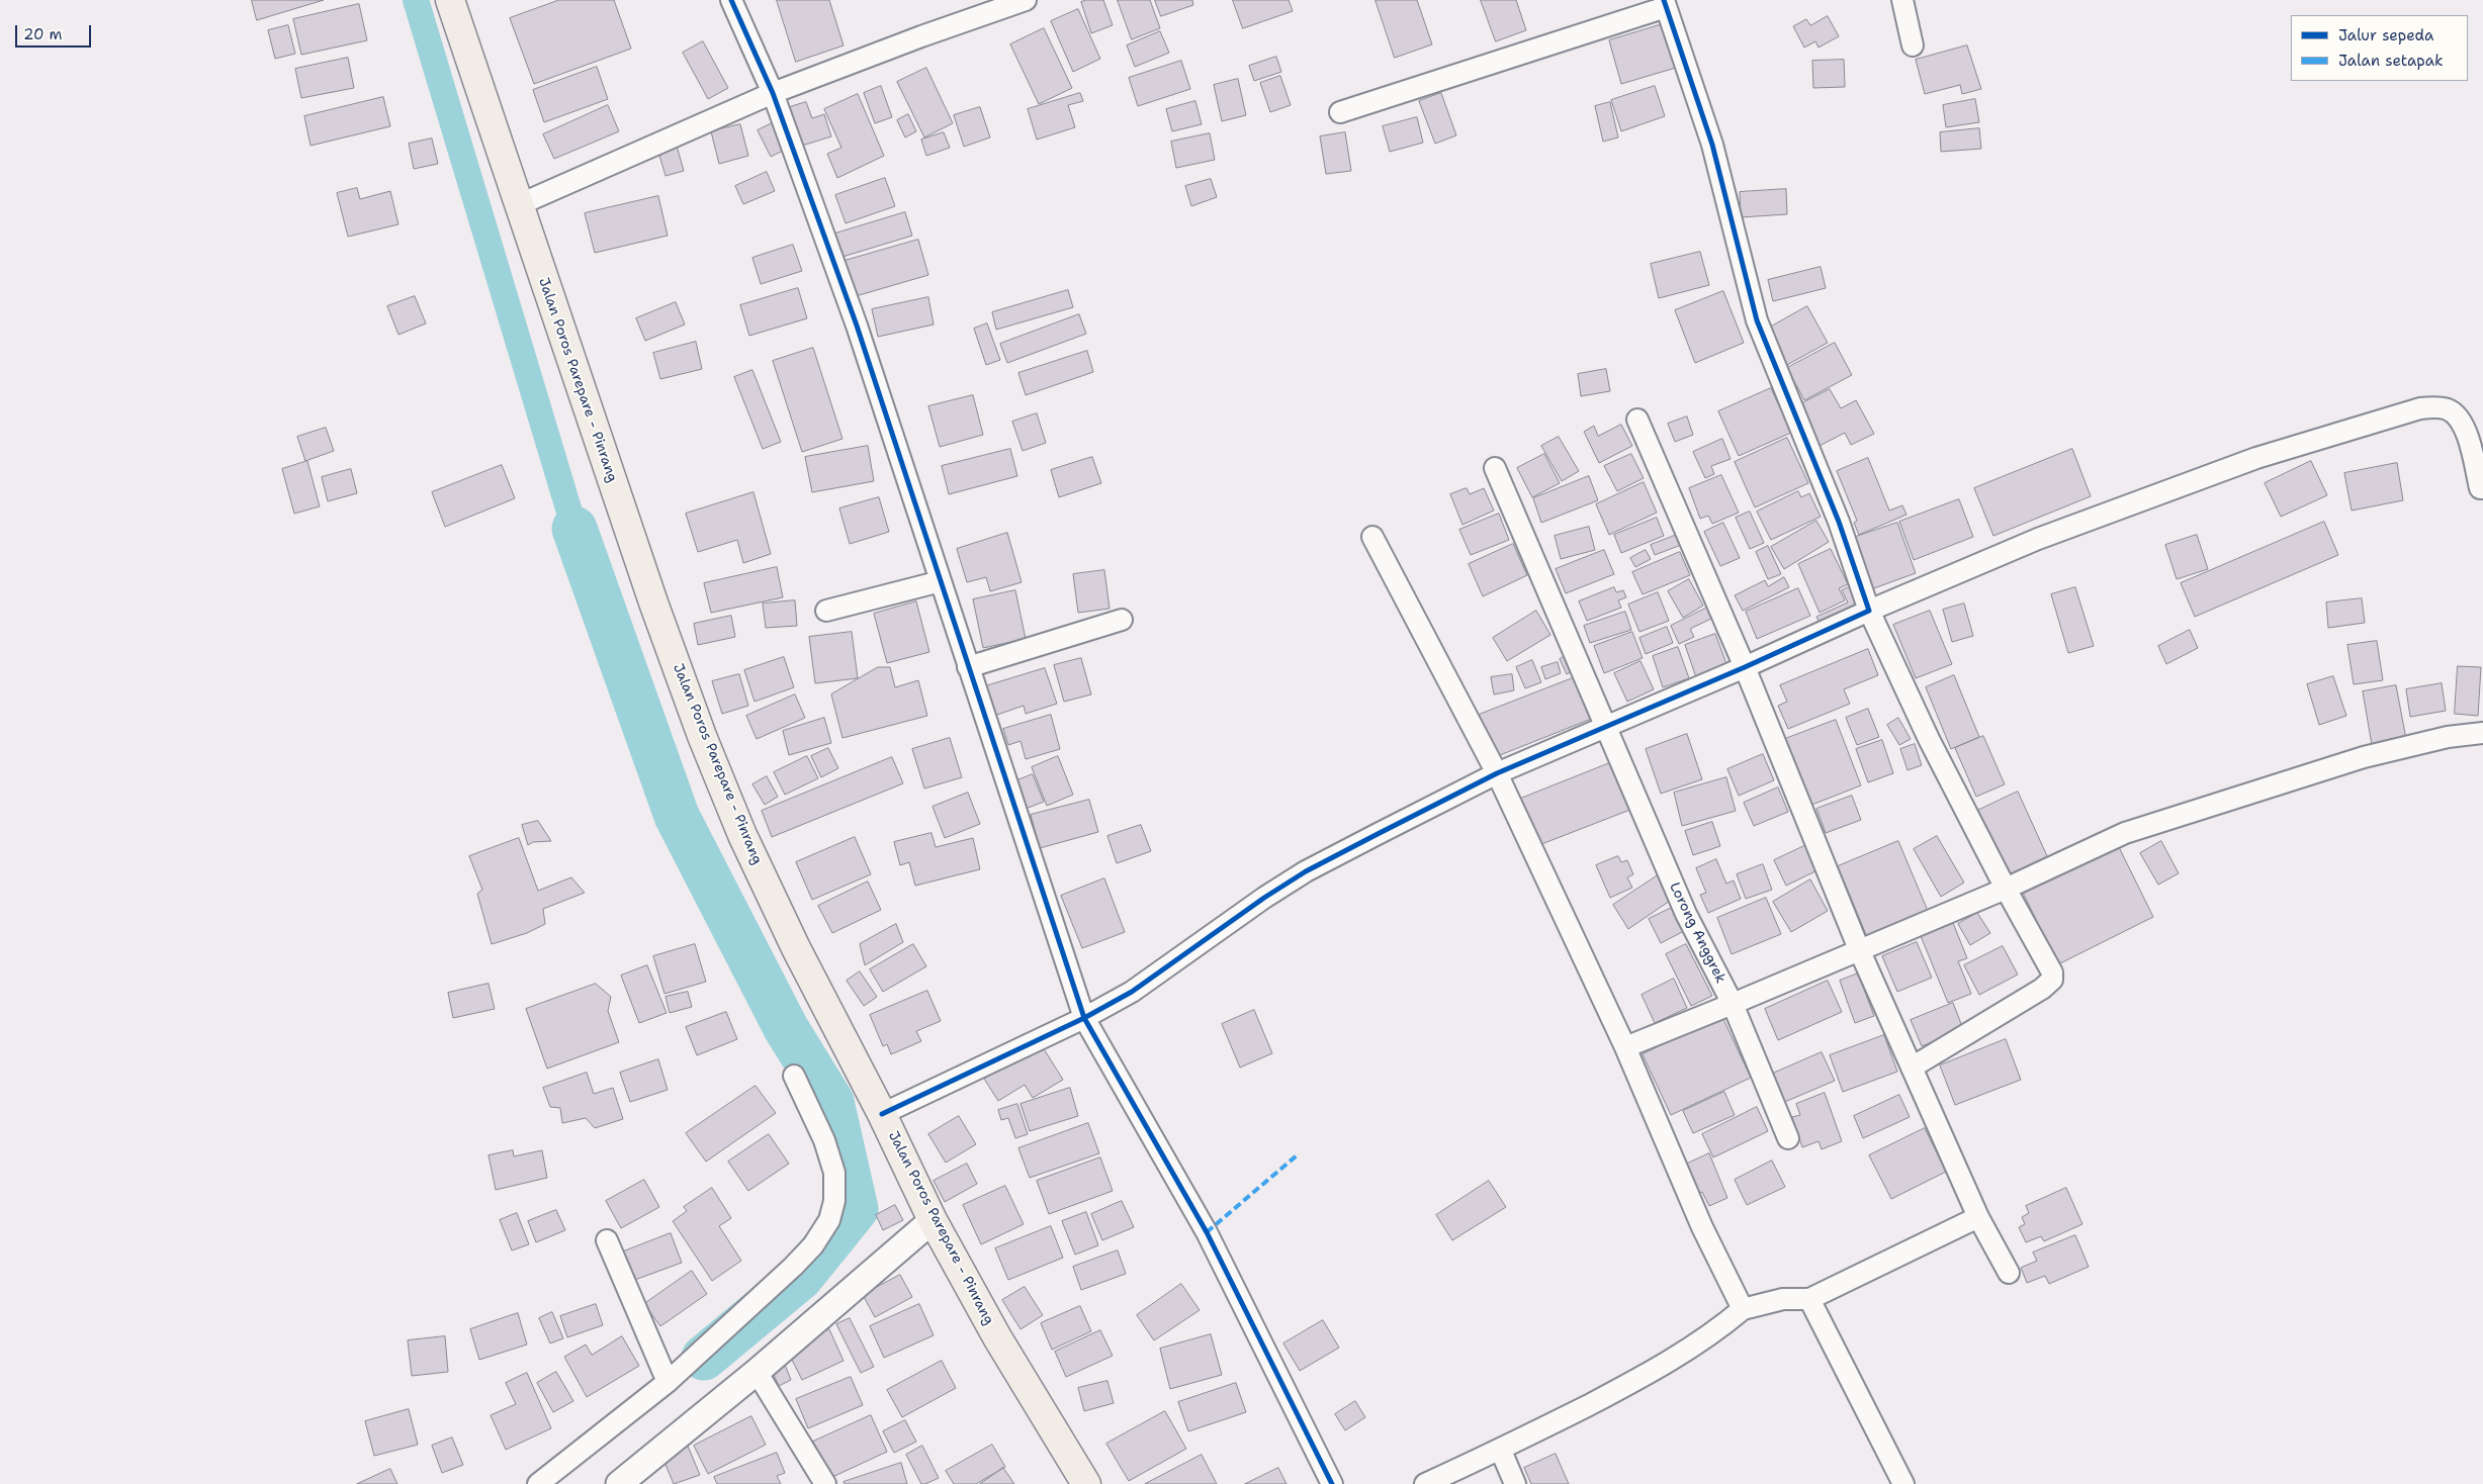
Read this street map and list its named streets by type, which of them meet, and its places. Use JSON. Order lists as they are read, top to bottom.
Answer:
{
  "streets": {
    "highway": ["Jalan Poros Parepare - Pinrang"],
    "street": ["Lorong Anggrek"]
  },
  "legend": ["Jalur sepeda", "Jalan setapak"],
  "scale_bar": "20 m"
}
